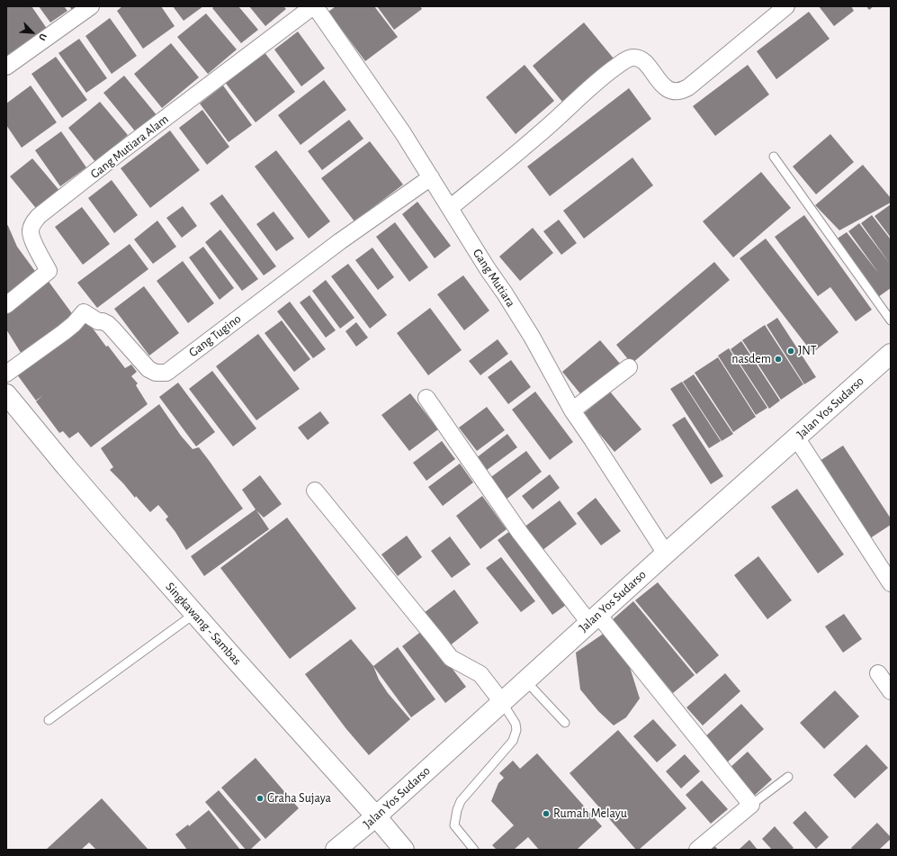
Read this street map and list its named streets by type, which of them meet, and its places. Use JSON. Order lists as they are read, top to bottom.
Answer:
{
  "streets": {
    "main road": ["Jalan Yos Sudarso", "Singkawang - Sambas"],
    "street": ["Gang Mutiara Alam", "Gang Mutiara", "Gang Tugino"]
  },
  "crossings": [
    ["Gang Mutiara Alam", "Gang Mutiara"],
    ["Gang Mutiara", "Gang Tugino"],
    ["Gang Mutiara", "Jalan Yos Sudarso"],
    ["Jalan Yos Sudarso", "Singkawang - Sambas"]
  ],
  "places": [
    "JNT",
    "nasdem",
    "Graha Sujaya",
    "Rumah Melayu"
  ],
  "north": "bottom right"
}
